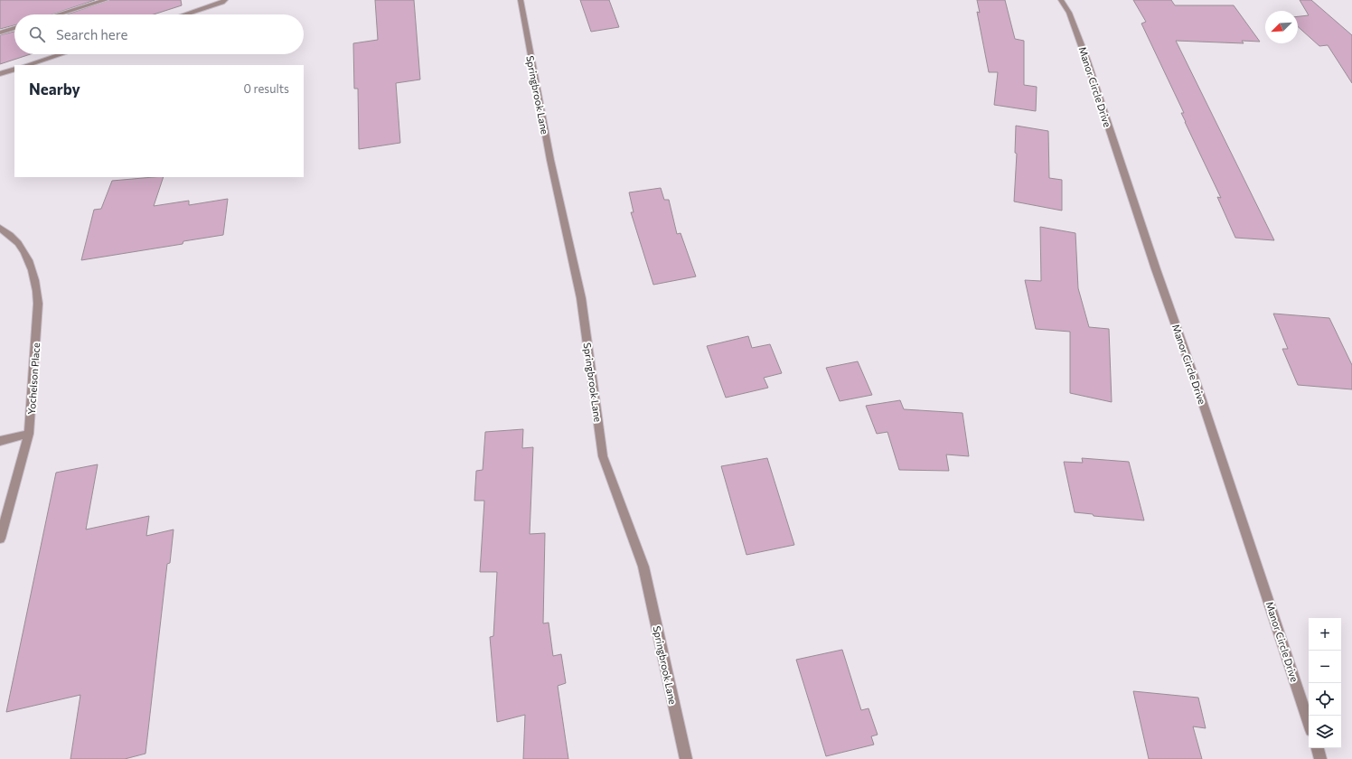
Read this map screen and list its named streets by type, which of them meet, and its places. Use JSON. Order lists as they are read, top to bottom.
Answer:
{
  "streets": {
    "street": ["Manor Circle Drive", "Springbrook Lane", "Yochelson Place"]
  },
  "north": "bottom left",
  "page": {
    "search": "Search here",
    "heading": ["Nearby", "0 results"],
    "map_buttons": ["+", "−"]
  }
}
